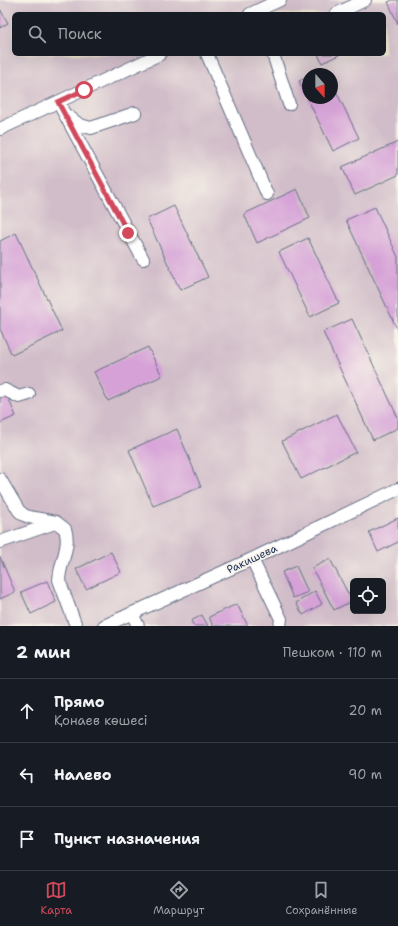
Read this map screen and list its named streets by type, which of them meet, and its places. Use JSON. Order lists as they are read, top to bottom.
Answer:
{
  "streets": {
    "street": ["Ракишева"]
  },
  "north": "bottom",
  "page": {
    "search": "Поиск",
    "heading": ["2 мин", "Пешком · 110 m"],
    "list": [
      ["Прямо", "Қонаев көшесі", "20 m"],
      ["Налево", "90 m"],
      "Пункт назначения"
    ],
    "nav": ["Карта", "Маршрут", "Сохранённые"]
  }
}
